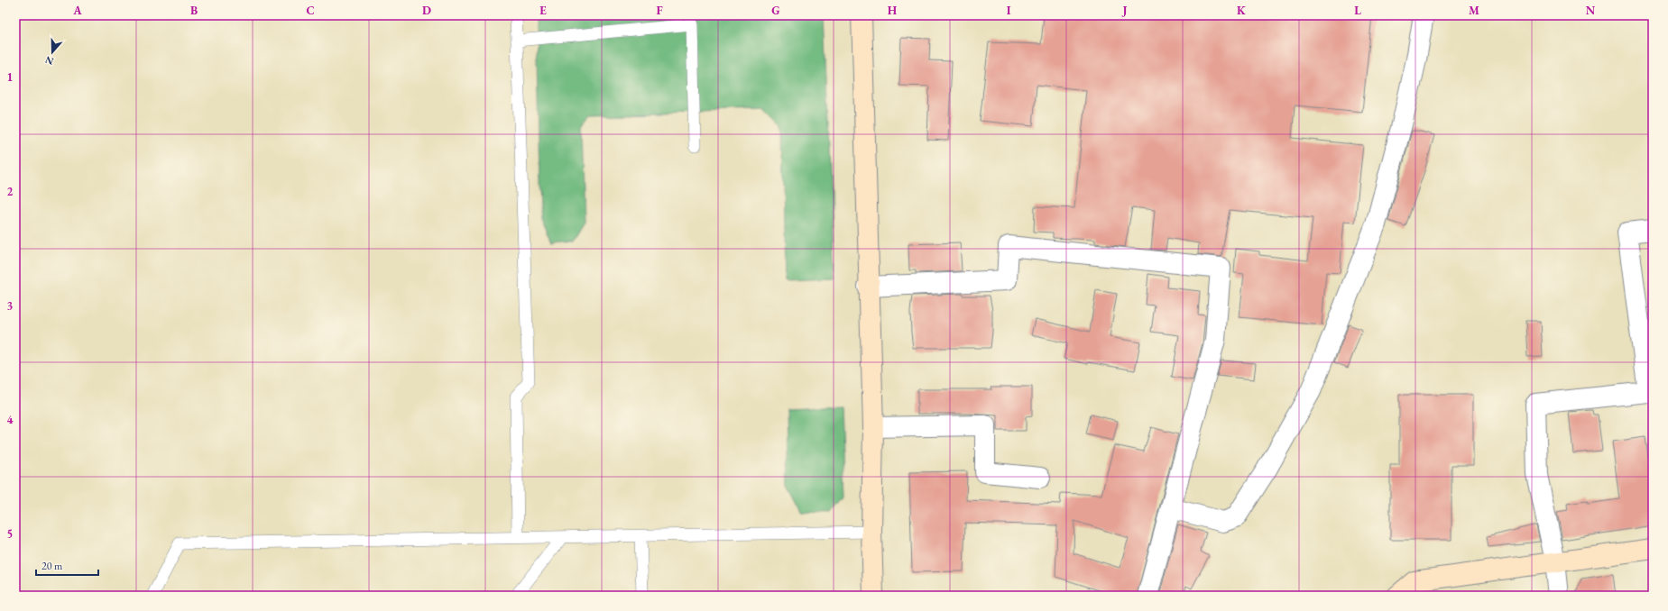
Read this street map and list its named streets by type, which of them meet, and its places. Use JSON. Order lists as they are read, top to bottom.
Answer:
{
  "scale_bar": "20 m",
  "north": "bottom",
  "grid": {
    "columns": [
      "A",
      "B",
      "C",
      "D",
      "E",
      "F",
      "G",
      "H",
      "I",
      "J",
      "K",
      "L",
      "M",
      "N"
    ],
    "rows": [
      "1",
      "2",
      "3",
      "4",
      "5"
    ]
  }
}
